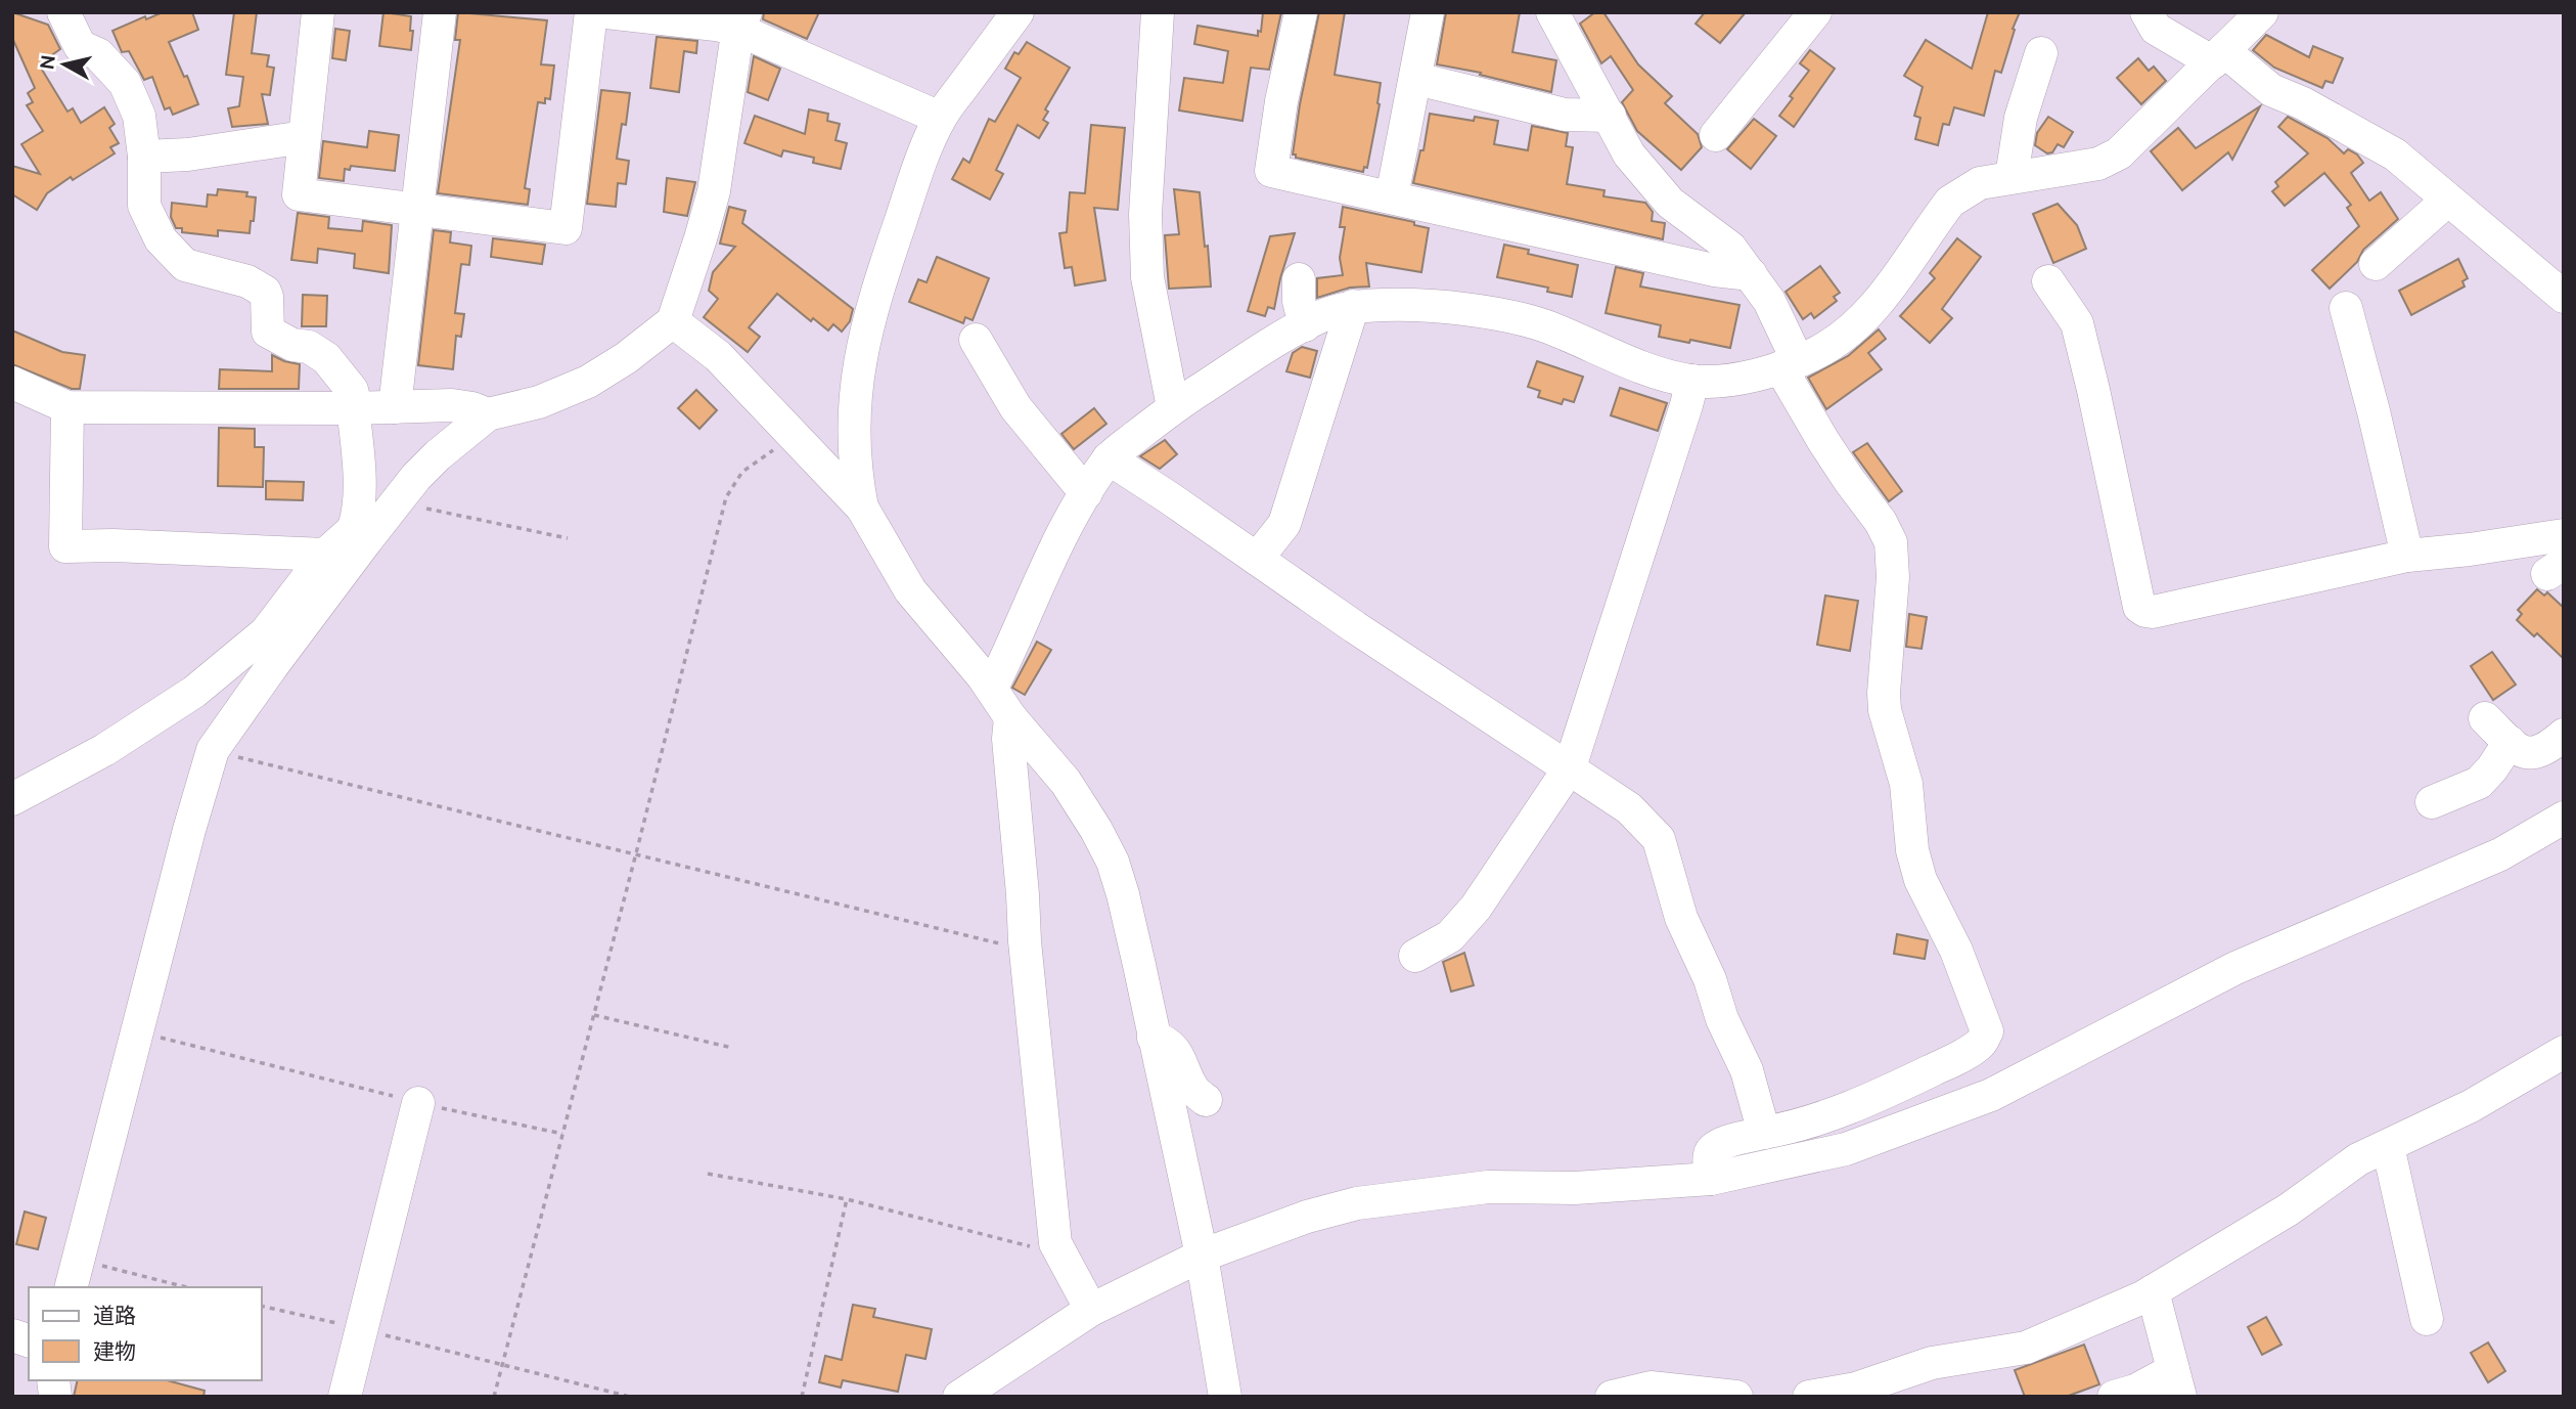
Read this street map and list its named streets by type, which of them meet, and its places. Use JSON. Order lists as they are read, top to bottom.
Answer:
{
  "legend": ["道路", "建物"],
  "north": "left"
}
